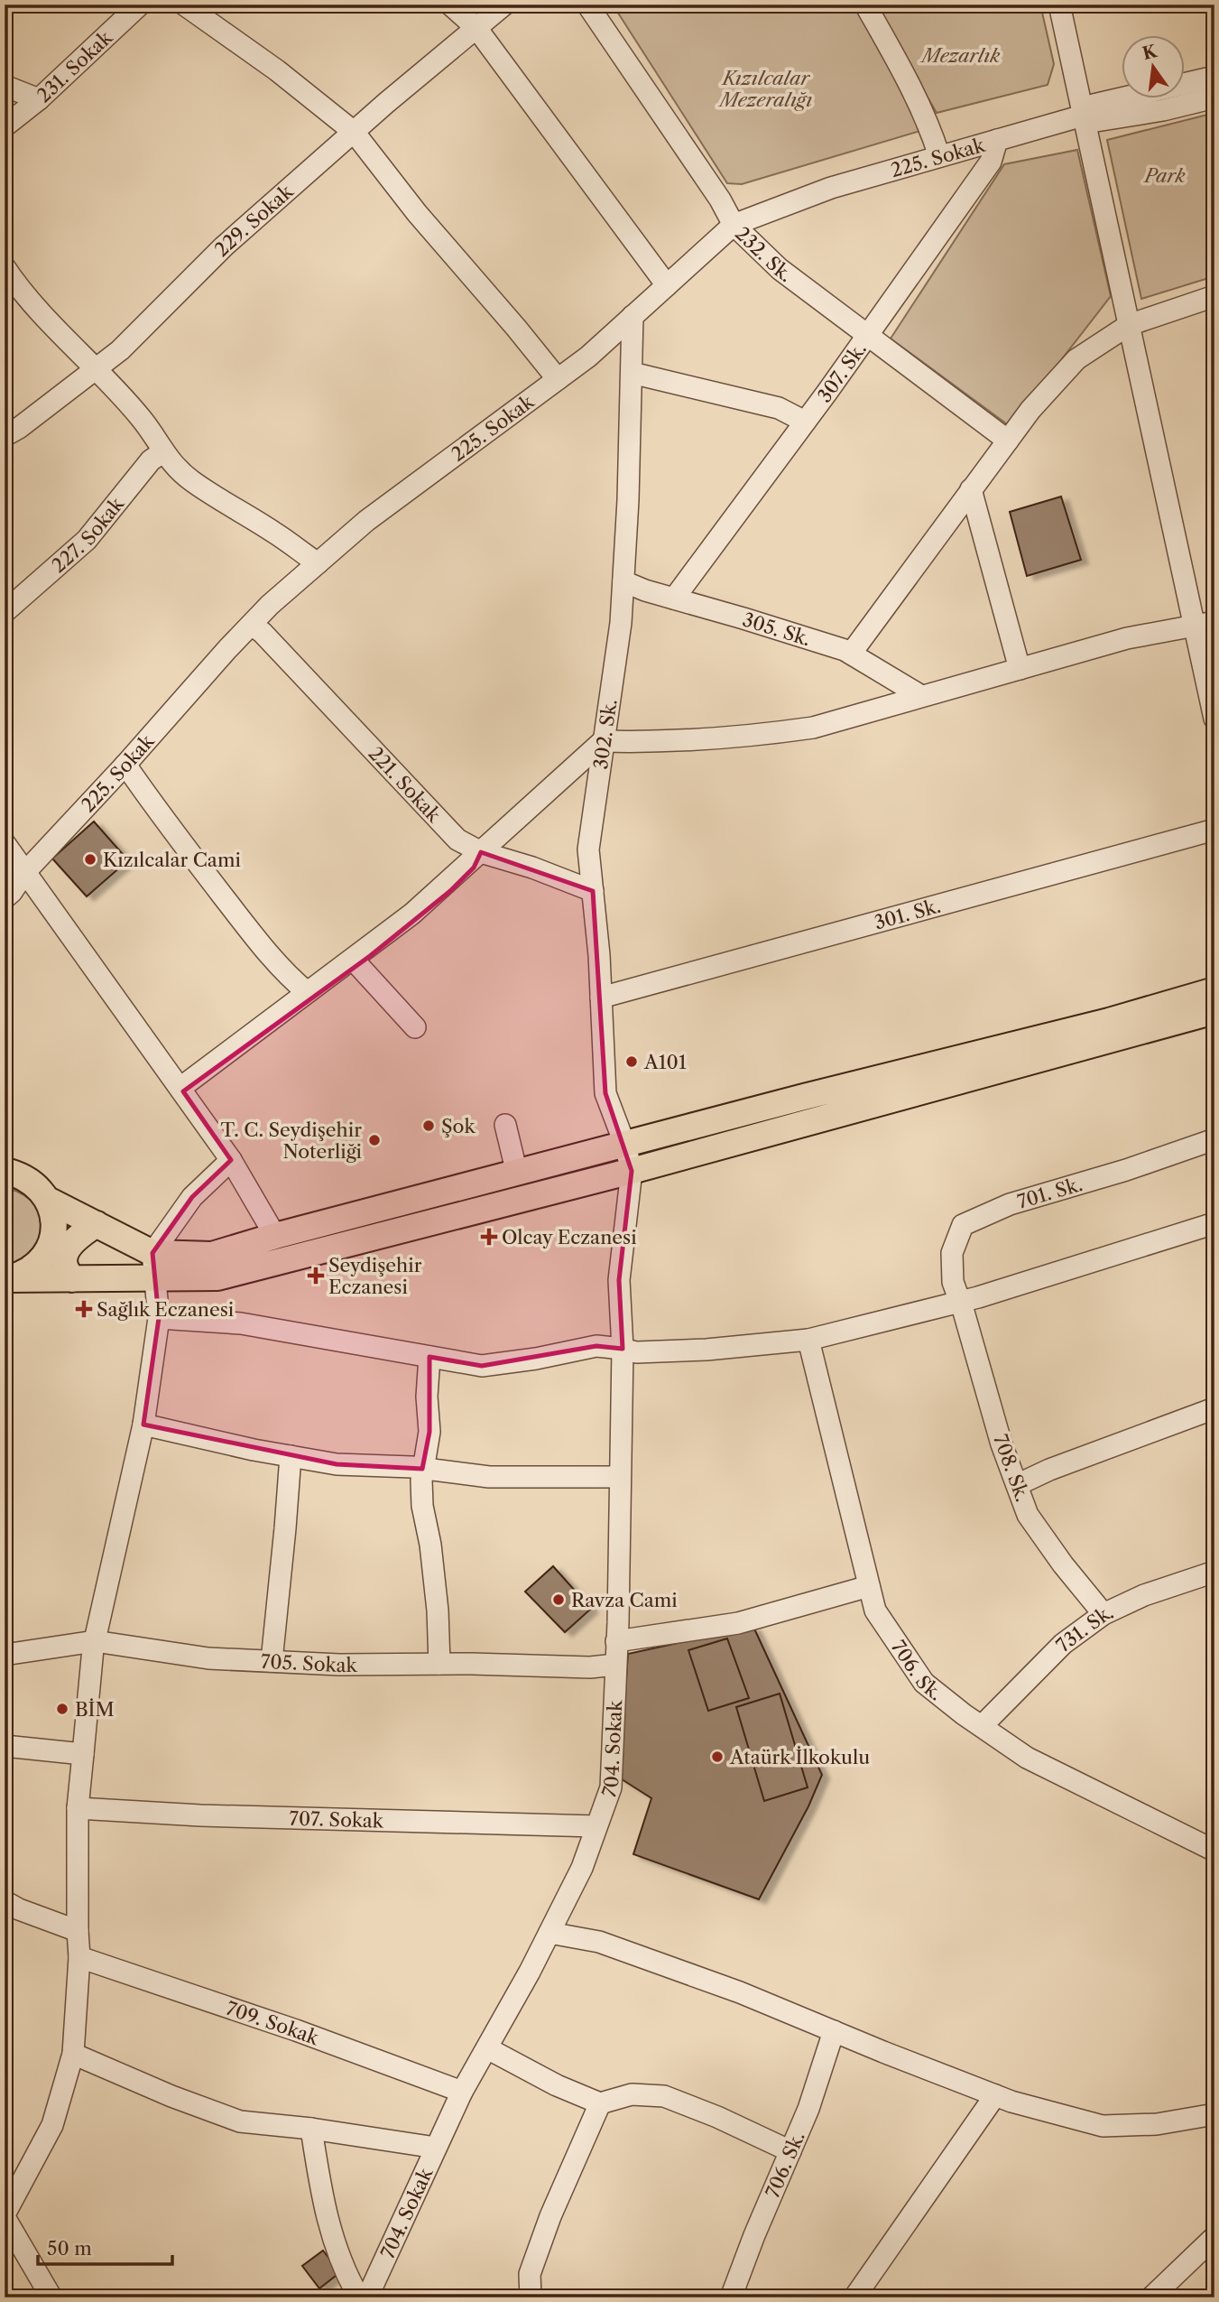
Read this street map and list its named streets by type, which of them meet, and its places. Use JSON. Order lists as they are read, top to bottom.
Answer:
{
  "streets": {
    "street": [
      "231. Sokak",
      "225. Sokak",
      "229. Sokak",
      "232. Sk.",
      "307. Sk.",
      "227. Sokak",
      "305. Sk.",
      "302. Sk.",
      "221. Sokak",
      "301. Sk.",
      "701. Sk.",
      "708. Sk.",
      "731. Sk.",
      "705. Sokak",
      "706. Sk.",
      "704. Sokak",
      "707. Sokak",
      "709. Sokak"
    ]
  },
  "crossings": [
    ["225. Sokak", "232. Sk."],
    ["225. Sokak", "307. Sk."],
    ["225. Sokak", "302. Sk."],
    ["225. Sokak", "221. Sokak"],
    ["232. Sk.", "307. Sk."],
    ["307. Sk.", "305. Sk."],
    ["305. Sk.", "302. Sk."],
    ["302. Sk.", "221. Sokak"],
    ["302. Sk.", "301. Sk."],
    ["302. Sk.", "704. Sokak"],
    ["701. Sk.", "708. Sk."],
    ["708. Sk.", "731. Sk."],
    ["731. Sk.", "706. Sk."],
    ["705. Sokak", "704. Sokak"],
    ["704. Sokak", "707. Sokak"],
    ["704. Sokak", "709. Sokak"]
  ],
  "parks": ["Mezarlık", "Kızılcalar Mezeralığı", "Park"],
  "places": {
    "other": [
      "Kızılcalar Cami",
      "A101",
      "Şok",
      "T. C. Seydişehir Noterliği",
      "Ravza Cami",
      "BİM",
      "Ataürk İlkokulu"
    ],
    "health": ["Olcay Eczanesi", "Seydişehir Eczanesi", "Sağlık Eczanesi"]
  },
  "scale_bar": "50 m",
  "north": "top"
}
